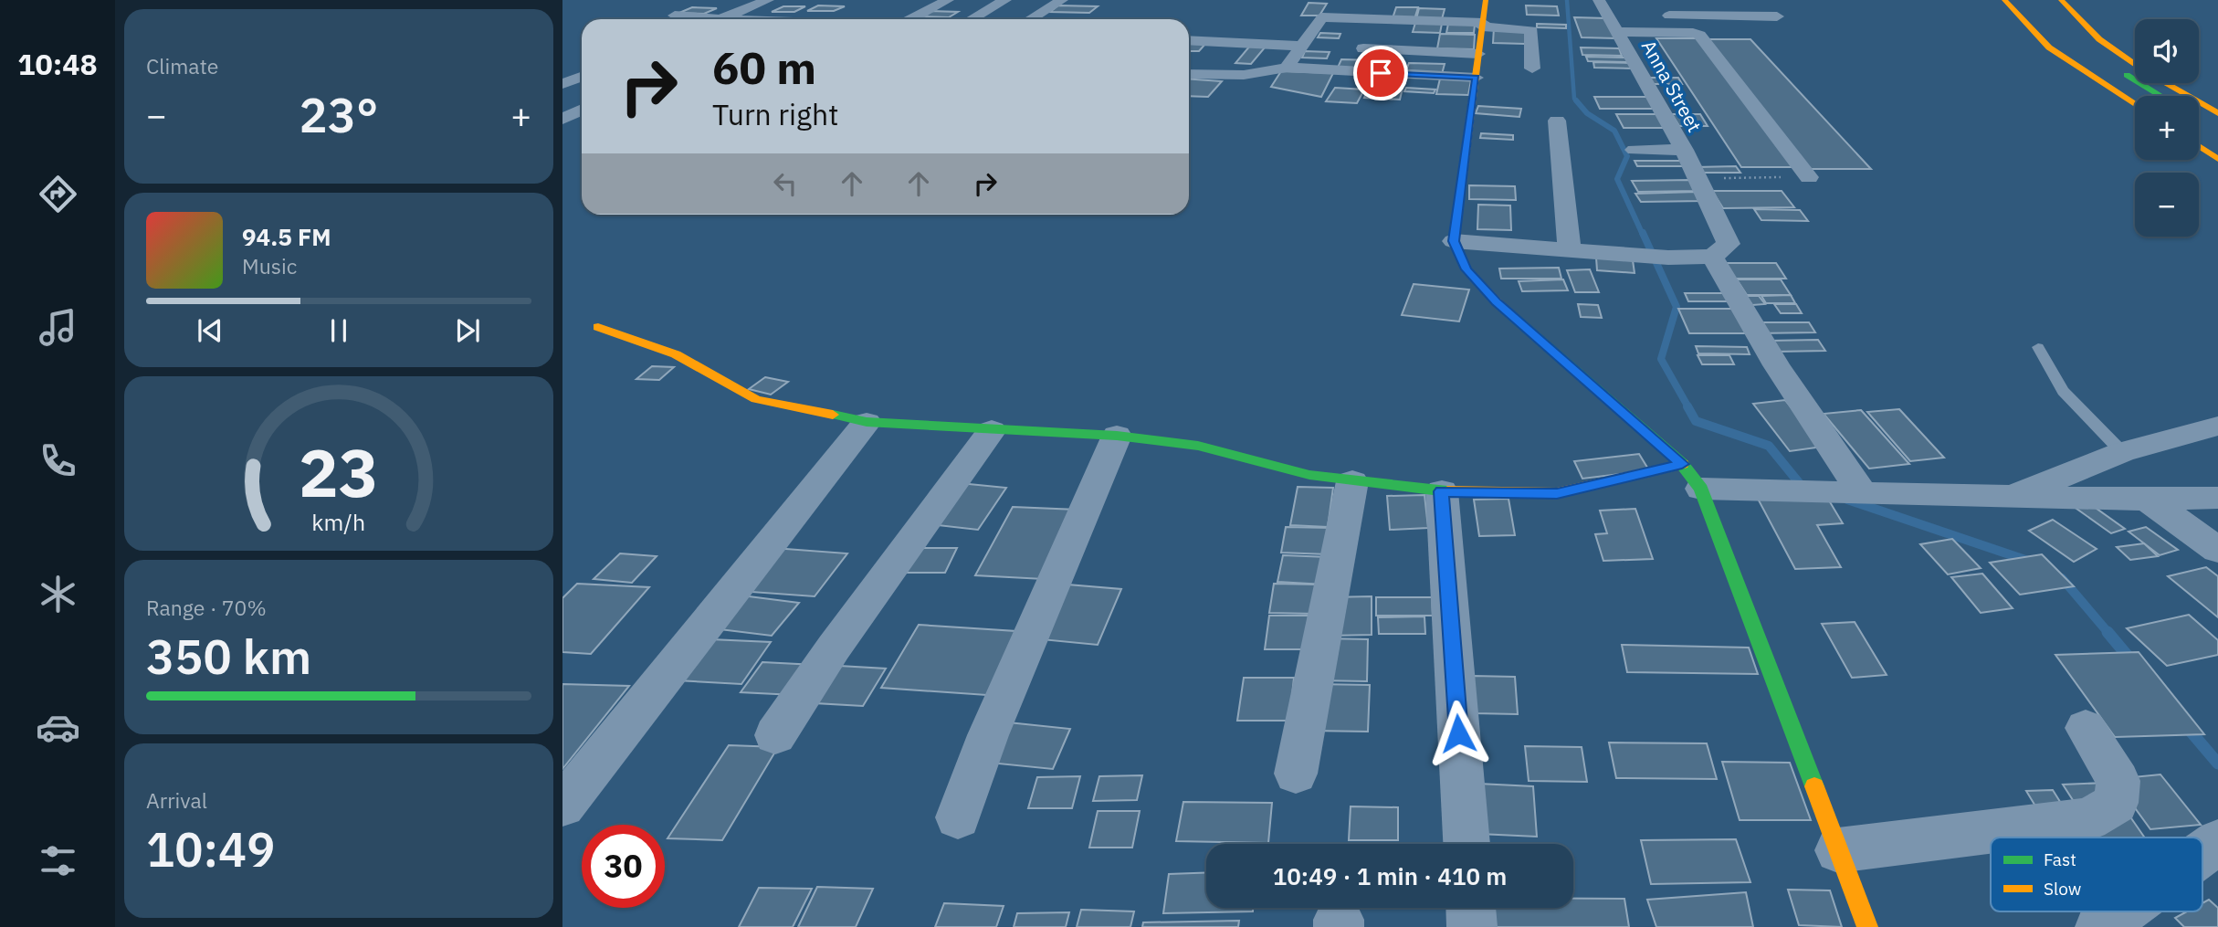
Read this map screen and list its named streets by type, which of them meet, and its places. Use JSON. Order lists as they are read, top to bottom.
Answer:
{
  "streets": {
    "street": ["Anna Street"]
  },
  "legend": ["Fast", "Slow"],
  "page": {
    "tabs": "10:48",
    "tile": [
      "Climate",
      ["Range · 70%", "350 km"],
      ["Arrival", "10:49"]
    ],
    "map_buttons": ["+", "−"],
    "turn": ["60 m", "Turn right"],
    "heat": ["−", "23°", "+"],
    "song": ["94.5 FM", "Music"],
    "limit": "30",
    "trip": "10:49 · 1 min · 410 m",
    "gauge": ["23", "km/h"]
  }
}
